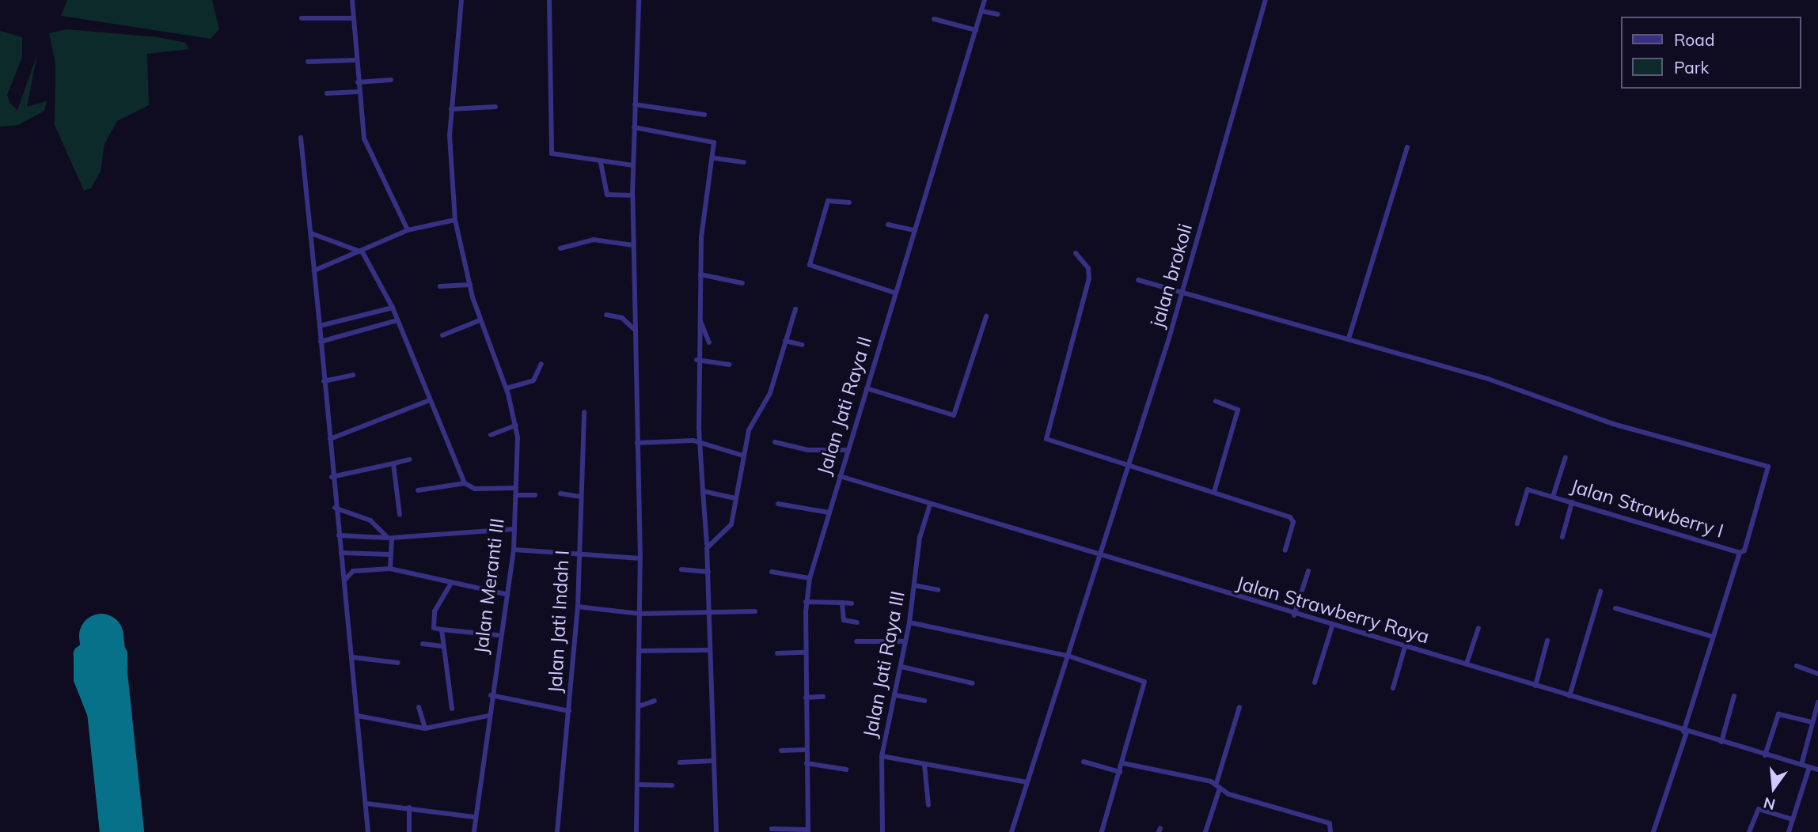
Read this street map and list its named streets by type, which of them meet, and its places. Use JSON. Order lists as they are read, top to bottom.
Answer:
{
  "streets": {
    "street": [
      "jalan brokoli",
      "Jalan Jati Raya II",
      "Jalan Strawberry I",
      "Jalan Meranti III",
      "Jalan Strawberry Raya",
      "Jalan Jati Indah I",
      "Jalan Jati Raya III"
    ]
  },
  "crossings": [
    ["jalan brokoli", "Jalan Strawberry Raya"],
    ["Jalan Jati Raya II", "Jalan Strawberry Raya"],
    ["Jalan Strawberry I", "Jalan Strawberry Raya"],
    ["Jalan Strawberry Raya", "Jalan Jati Raya III"]
  ],
  "legend": ["Road", "Park"],
  "north": "bottom"
}
